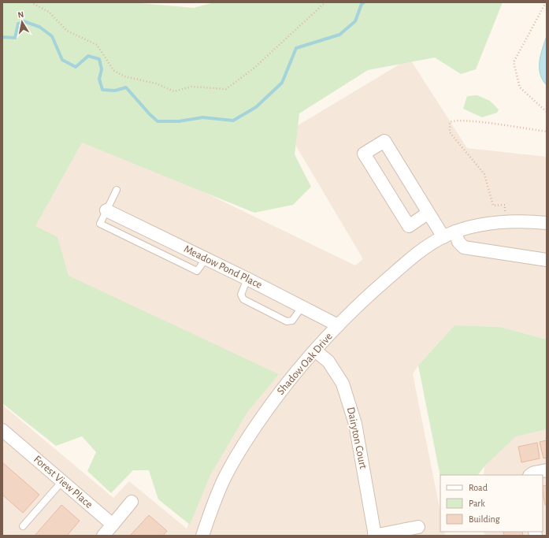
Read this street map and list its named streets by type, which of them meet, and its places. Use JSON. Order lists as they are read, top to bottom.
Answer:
{
  "streets": {
    "street": [
      "Meadow Pond Place",
      "Shadow Oak Drive",
      "Dairyton Court",
      "Forest View Place"
    ]
  },
  "crossings": [
    ["Meadow Pond Place", "Shadow Oak Drive"],
    ["Shadow Oak Drive", "Dairyton Court"]
  ],
  "legend": ["Road", "Park", "Building"],
  "north": "top"
}
